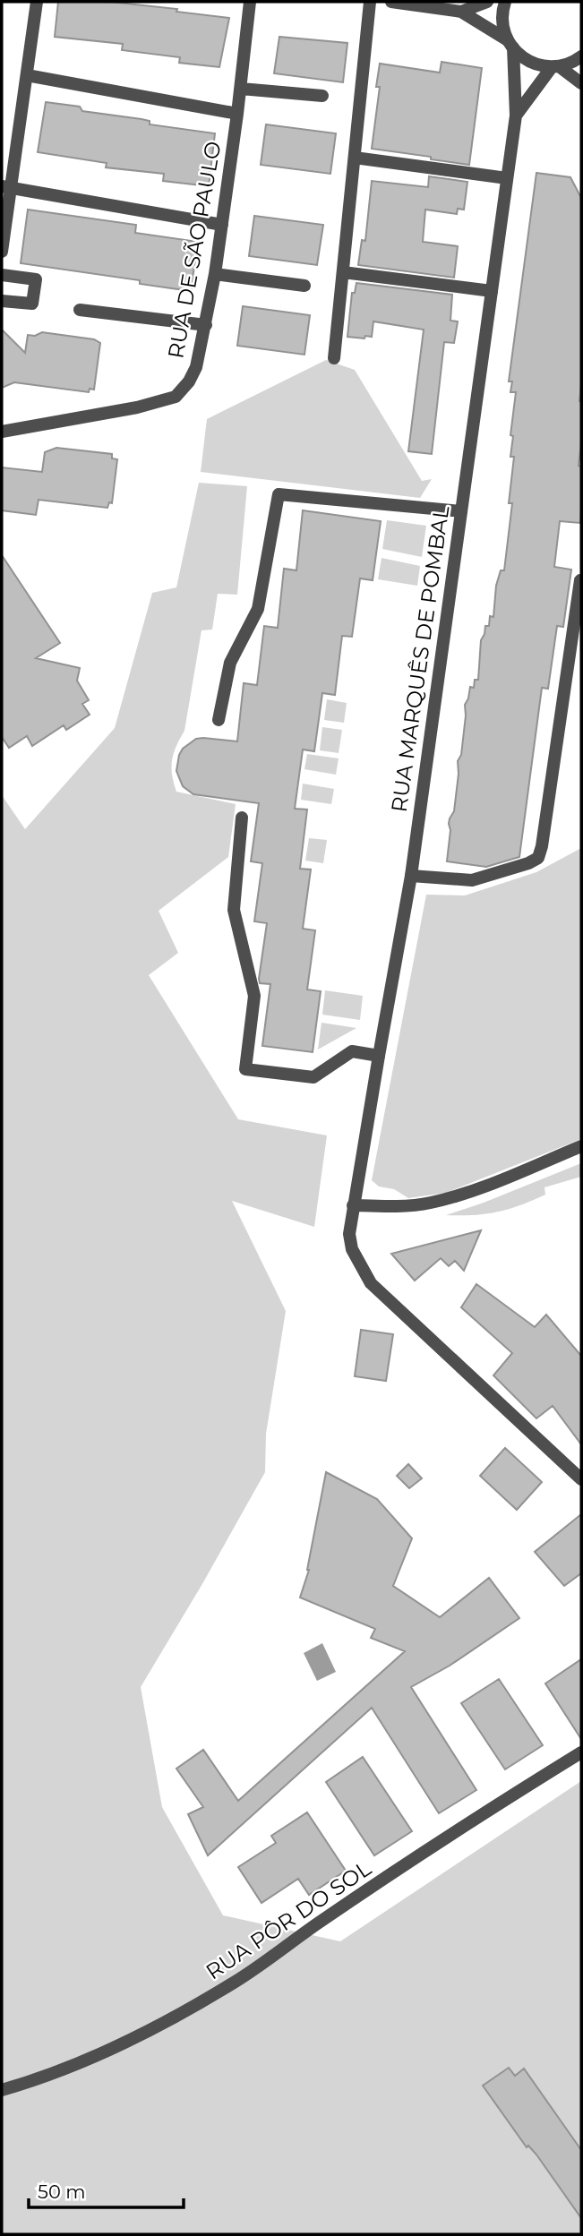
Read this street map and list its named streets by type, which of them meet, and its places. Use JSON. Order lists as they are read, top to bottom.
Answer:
{
  "streets": {
    "street": ["RUA DE SÃO PAULO", "RUA MARQUÊS DE POMBAL", "RUA PÔR DO SOL"]
  },
  "scale_bar": "50 m"
}
